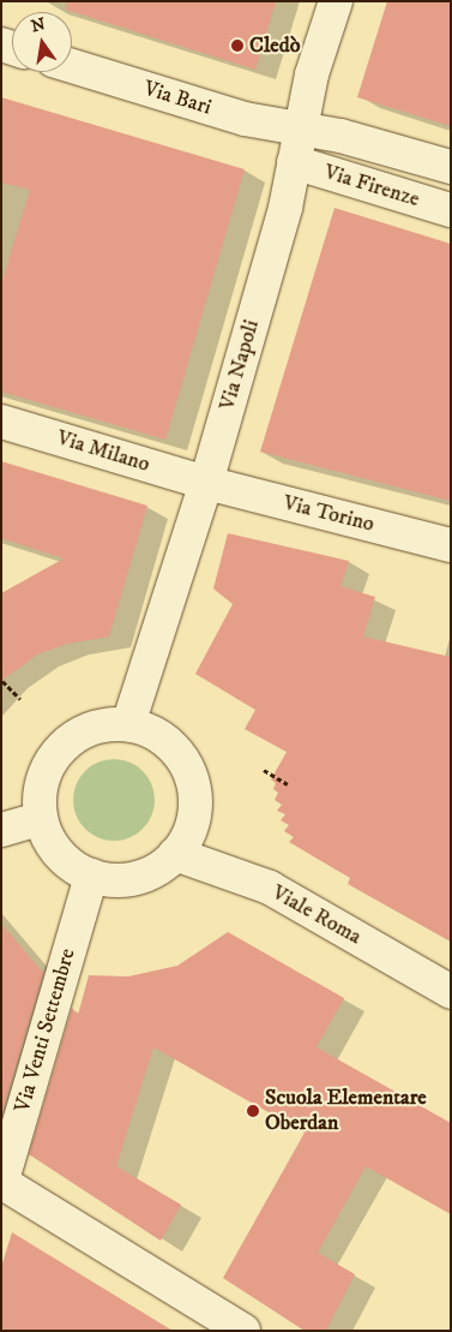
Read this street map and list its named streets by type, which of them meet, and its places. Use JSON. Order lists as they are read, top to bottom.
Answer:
{
  "streets": {
    "street": [
      "Via Bari",
      "Via Firenze",
      "Via Napoli",
      "Via Milano",
      "Via Torino",
      "Viale Roma",
      "Via Venti Settembre"
    ]
  },
  "crossings": [
    ["Via Bari", "Via Firenze"],
    ["Via Bari", "Via Napoli"],
    ["Via Firenze", "Via Napoli"],
    ["Via Napoli", "Via Milano"],
    ["Via Napoli", "Via Torino"],
    ["Via Napoli", "Viale Roma"],
    ["Via Napoli", "Via Venti Settembre"],
    ["Via Milano", "Via Torino"],
    ["Viale Roma", "Via Venti Settembre"]
  ],
  "places": ["Cledò", "Scuola Elementare Oberdan"],
  "north": "top"
}
